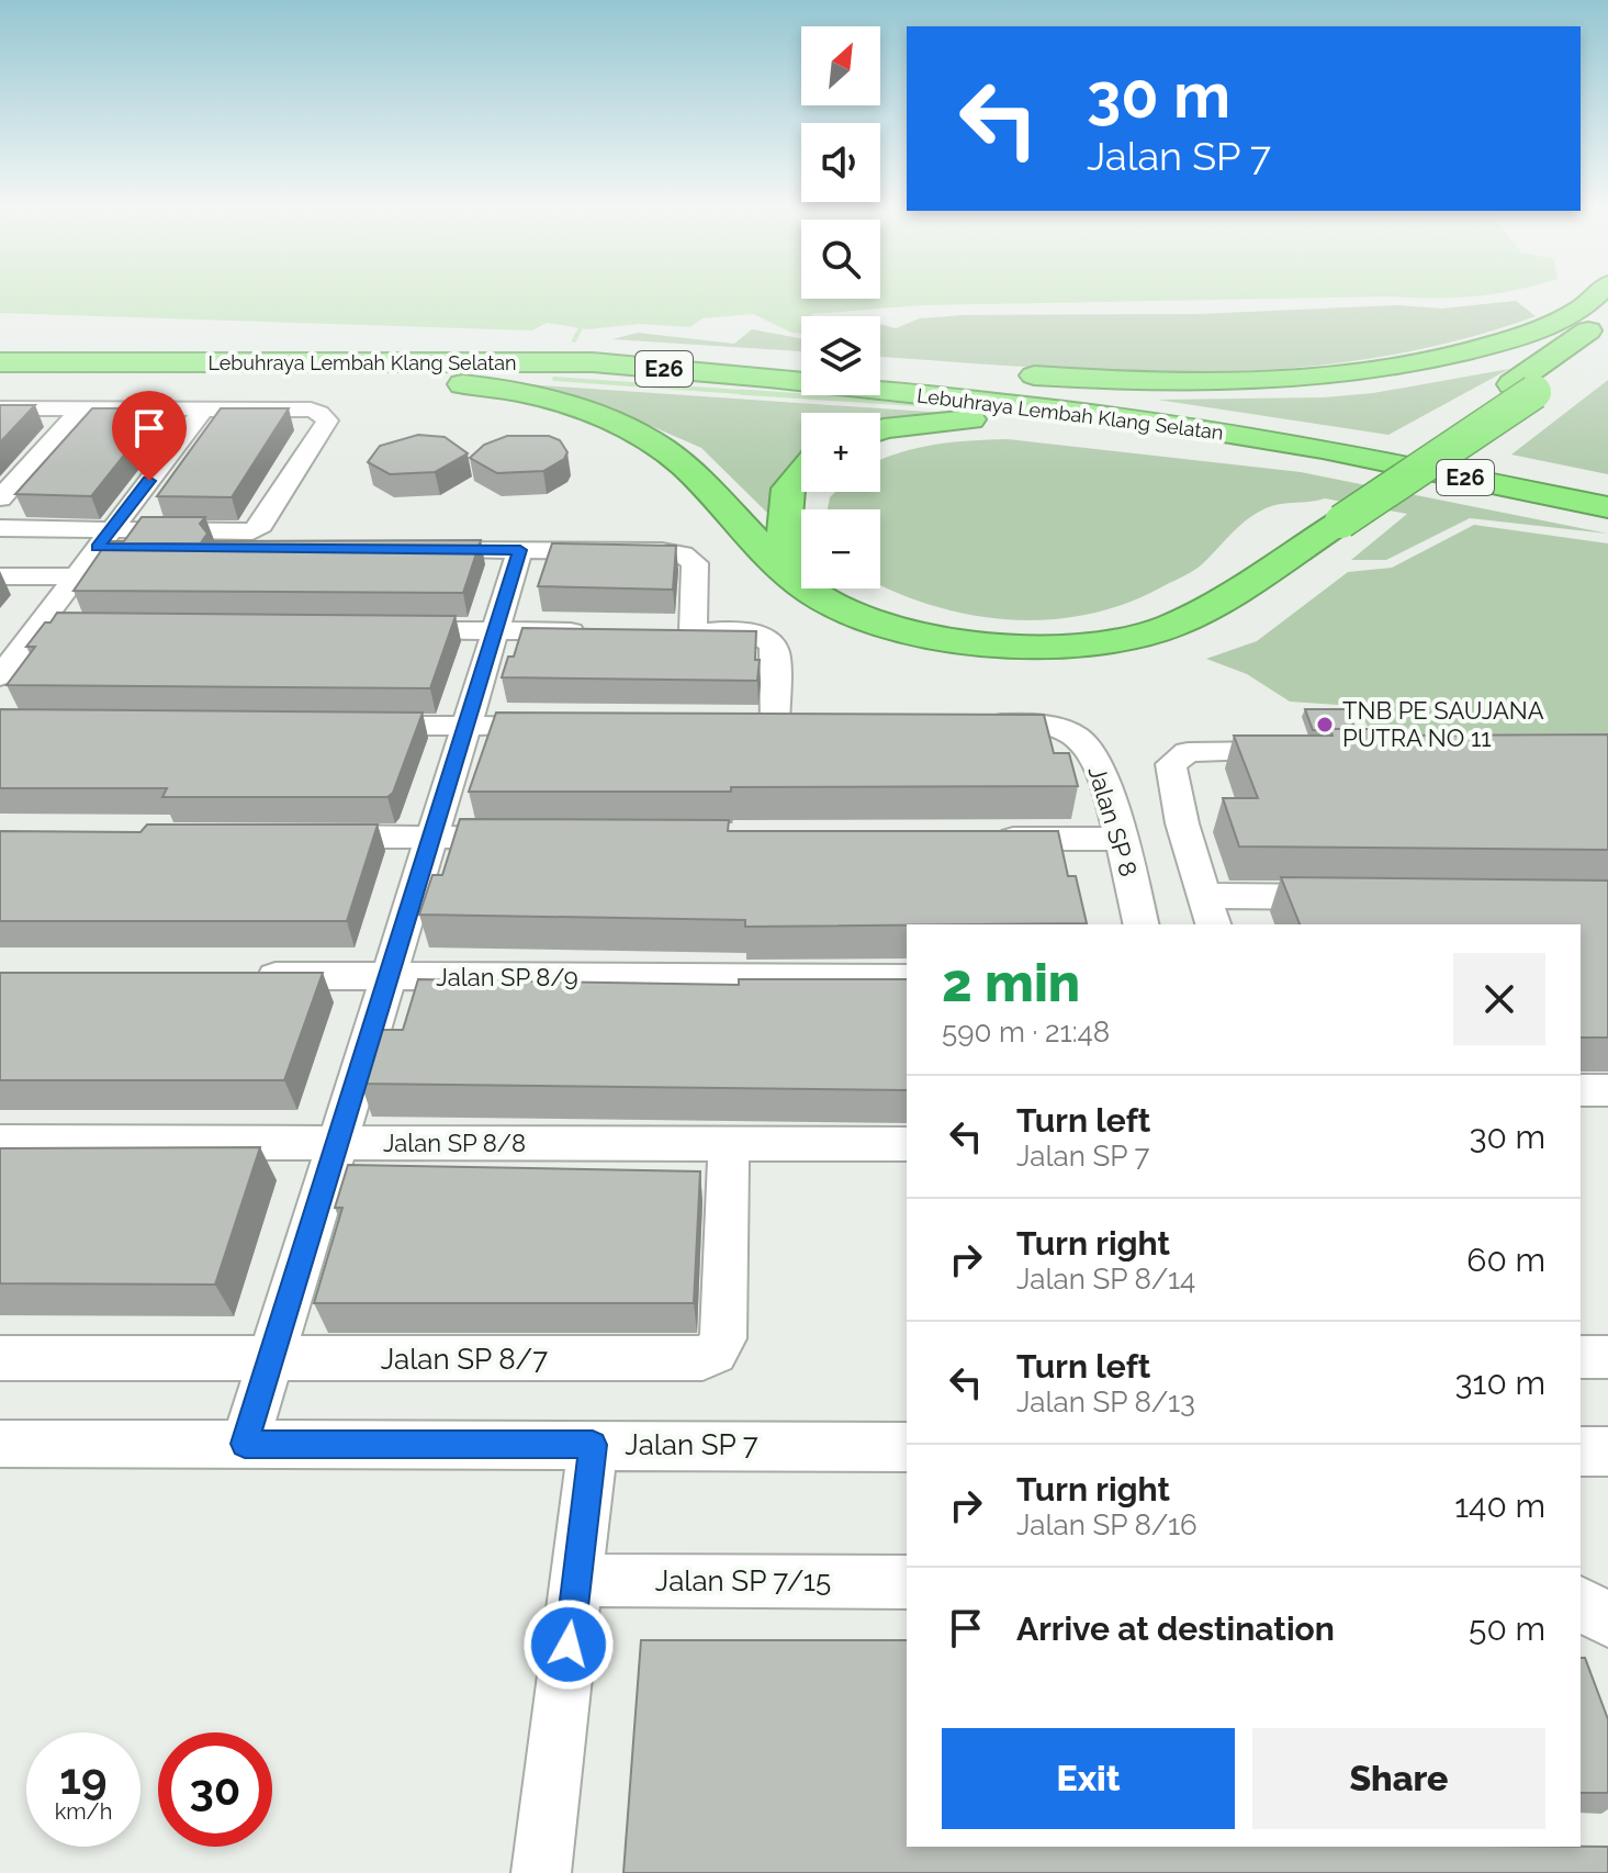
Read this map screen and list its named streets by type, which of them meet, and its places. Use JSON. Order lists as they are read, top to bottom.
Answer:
{
  "streets": {
    "highway": ["Lebuhraya Lembah Klang Selatan", "E26"],
    "street": [
      "Jalan SP 8",
      "Jalan SP 8/9",
      "Jalan SP 8/8",
      "Jalan SP 8/7",
      "Jalan SP 7",
      "Jalan SP 7/15"
    ]
  },
  "crossings": [
    ["Jalan SP 8/8", "Jalan SP 8/7"]
  ],
  "places": ["TNB PE SAUJANA PUTRA NO 11"],
  "north": "top right",
  "page": {
    "map_buttons": ["+", "−"],
    "turn": ["30 m", "Jalan SP 7"],
    "heading": ["2 min", "590 m · 21:48"],
    "list": [
      {
        "name": "Turn left",
        "note": "Jalan SP 7",
        "value": "30 m"
      },
      {
        "name": "Turn right",
        "note": "Jalan SP 8/14",
        "value": "60 m"
      },
      {
        "name": "Turn left",
        "note": "Jalan SP 8/13",
        "value": "310 m"
      },
      {
        "name": "Turn right",
        "note": "Jalan SP 8/16",
        "value": "140 m"
      },
      {
        "name": "Arrive at destination",
        "value": "50 m"
      }
    ],
    "buttons": ["Exit", "Share"],
    "speed": "19 km/h",
    "limit": "30"
  }
}
